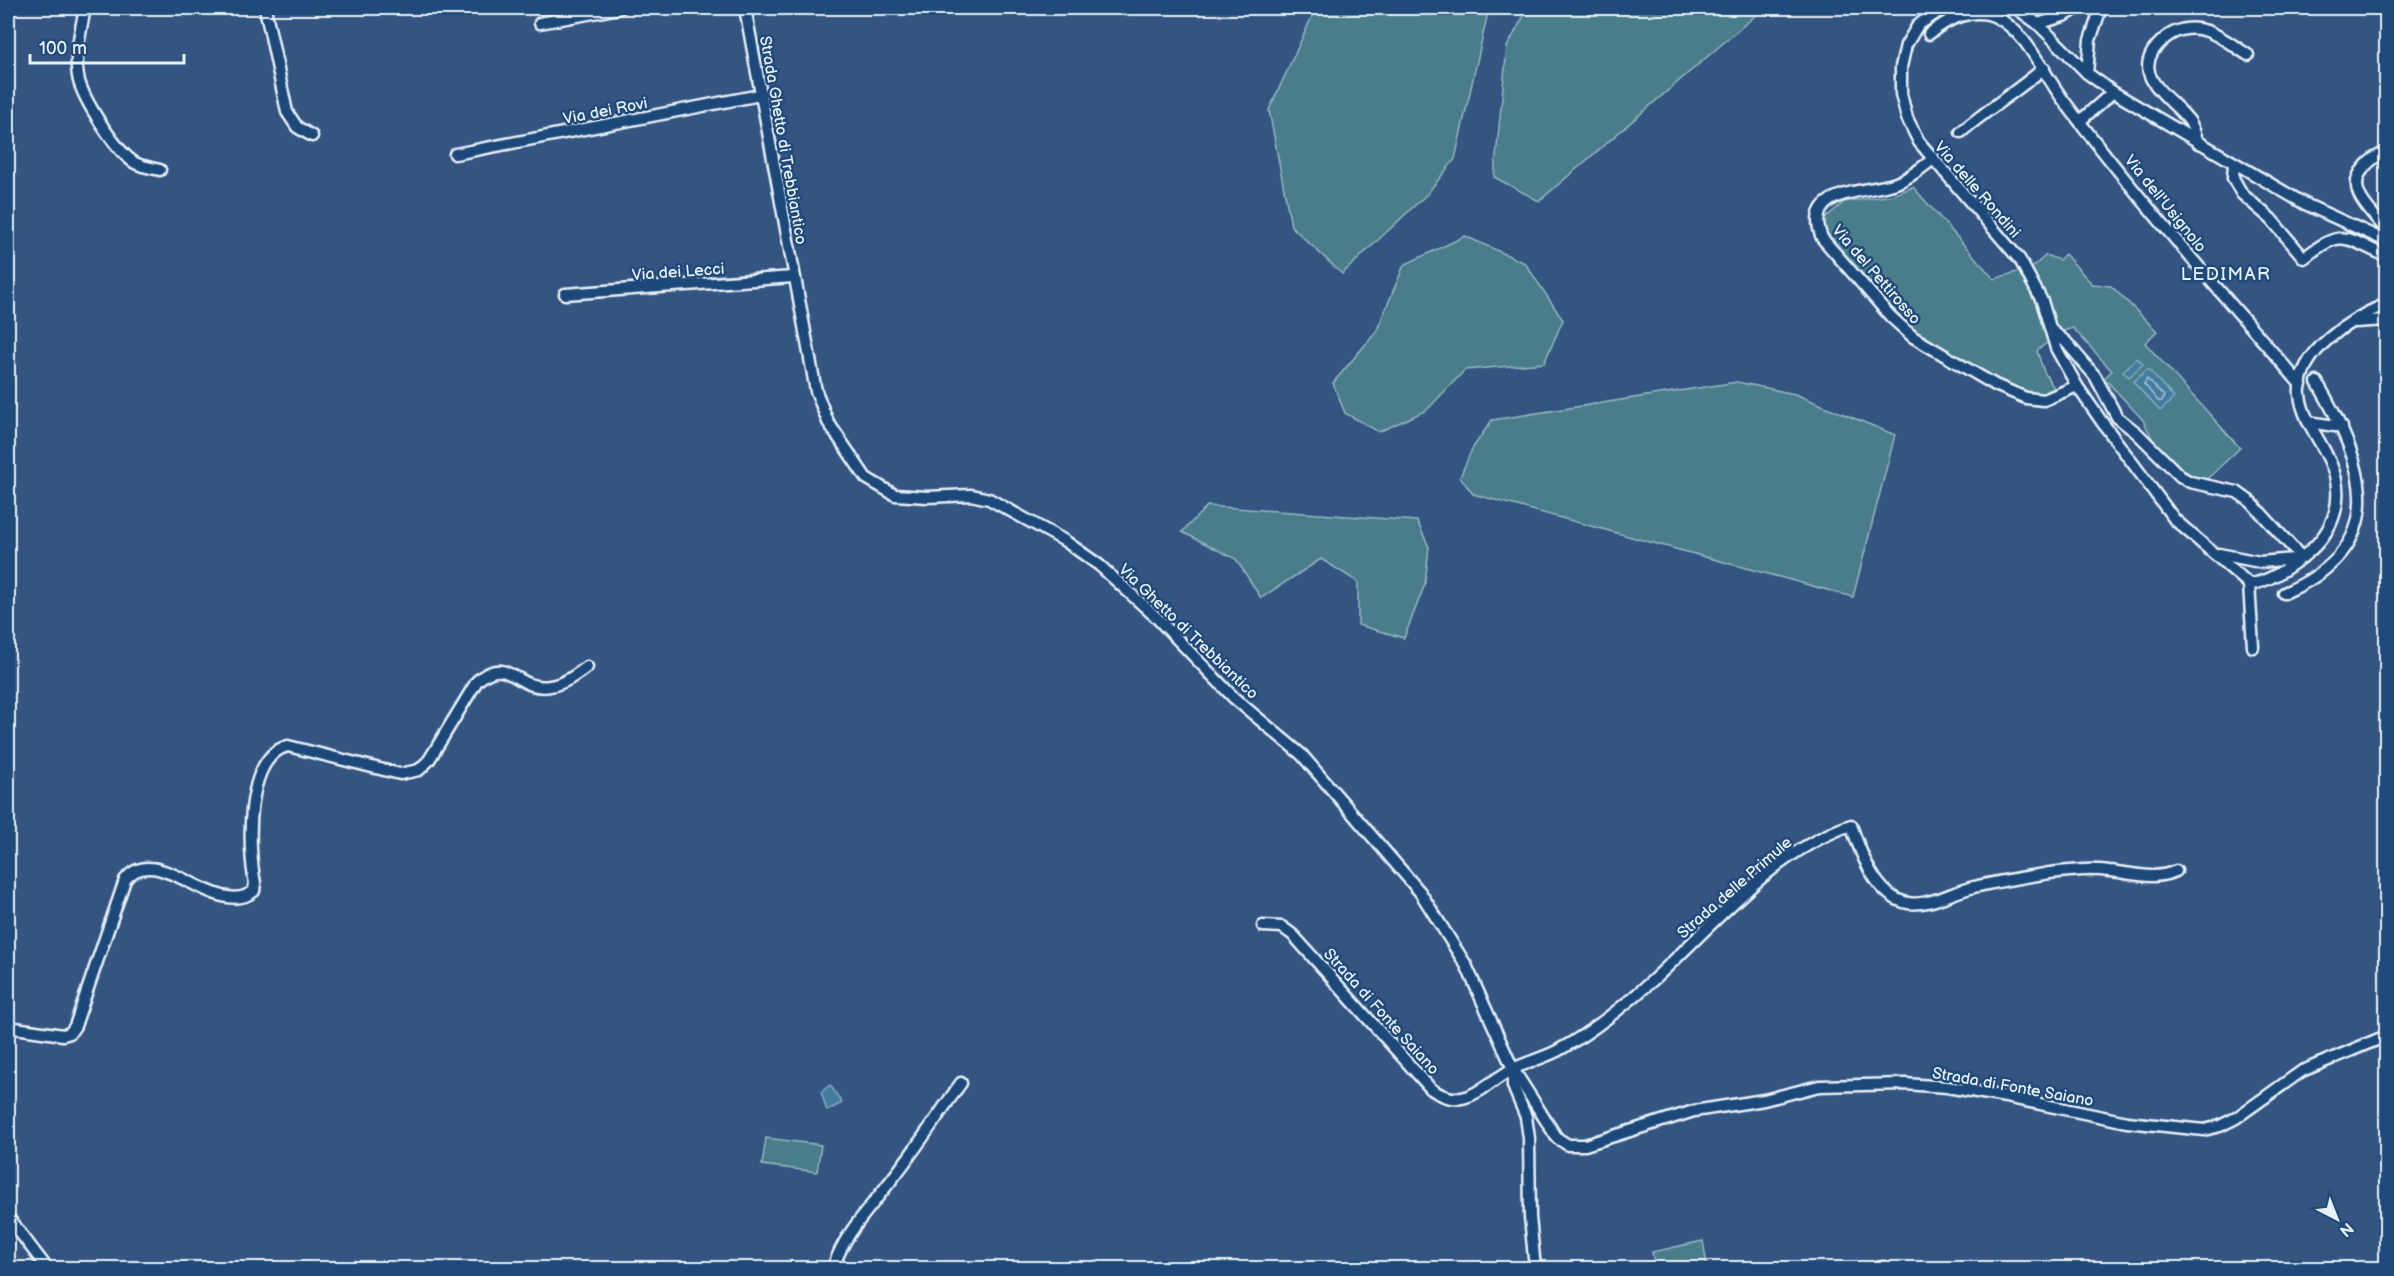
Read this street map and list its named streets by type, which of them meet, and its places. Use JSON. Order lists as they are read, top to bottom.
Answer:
{
  "streets": {
    "street": [
      "Via dei Rovi",
      "Strada Ghetto di Trebbiantico",
      "Via delle Rondini",
      "Via dell'Usignolo",
      "Via dei Lecci",
      "Via del Pettirosso",
      "Via Ghetto di Trebbiantico",
      "Strada delle Primule",
      "Strada di Fonte Saiano"
    ]
  },
  "crossings": [
    ["Via dei Rovi", "Strada Ghetto di Trebbiantico"],
    ["Strada Ghetto di Trebbiantico", "Via dei Lecci"],
    ["Strada Ghetto di Trebbiantico", "Via Ghetto di Trebbiantico"],
    ["Via delle Rondini", "Via del Pettirosso"],
    ["Via dei Lecci", "Via Ghetto di Trebbiantico"],
    ["Via Ghetto di Trebbiantico", "Strada delle Primule"],
    ["Via Ghetto di Trebbiantico", "Strada di Fonte Saiano"],
    ["Strada delle Primule", "Strada di Fonte Saiano"]
  ],
  "districts": ["LEDIMAR"],
  "scale_bar": "100 m",
  "north": "bottom right"
}
